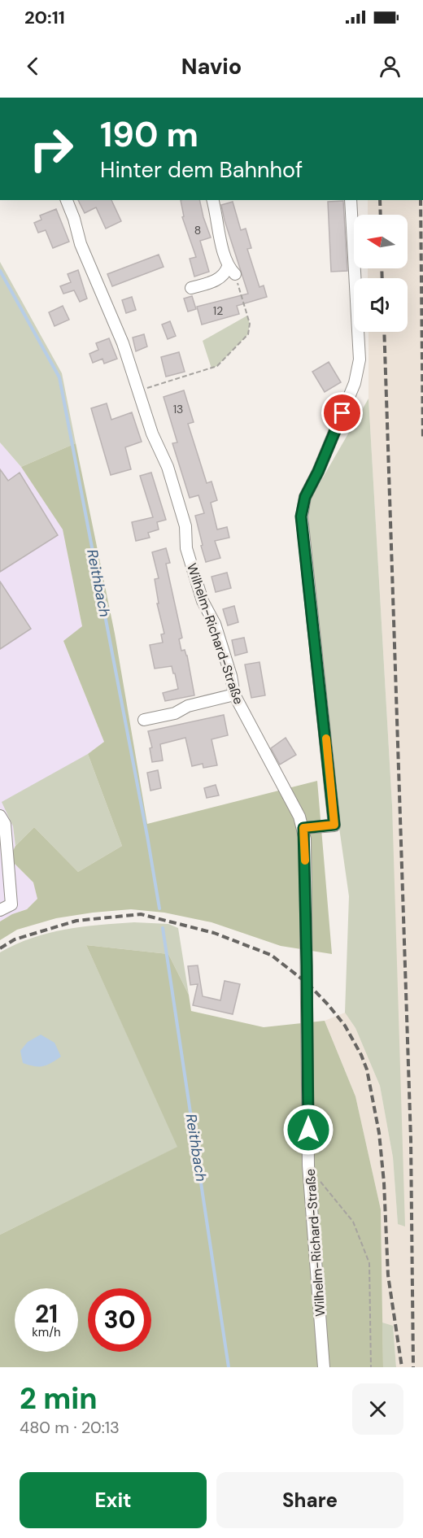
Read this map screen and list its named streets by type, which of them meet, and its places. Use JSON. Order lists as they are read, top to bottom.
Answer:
{
  "streets": {
    "street": ["Wilhelm-Richard-Straße"]
  },
  "water": ["Reithbach"],
  "house_numbers": ["8", "12", "13"],
  "north": "left",
  "page": {
    "status": "20:11",
    "header": "Navio",
    "turn": ["190 m", "Hinter dem Bahnhof"],
    "speed": "21 km/h",
    "limit": "30",
    "heading": ["2 min", "480 m · 20:13"],
    "buttons": ["Exit", "Share"]
  }
}
